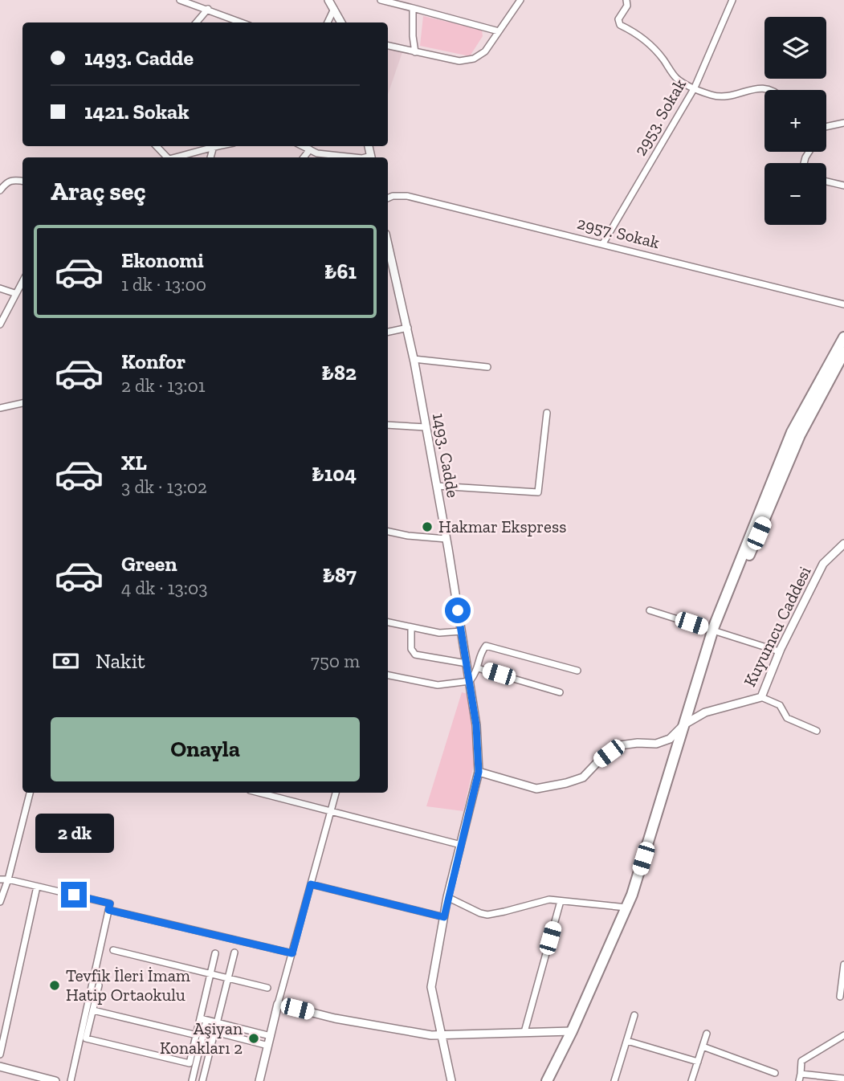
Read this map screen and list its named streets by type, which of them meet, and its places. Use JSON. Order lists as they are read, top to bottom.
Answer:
{
  "streets": {
    "street": [
      "2953. Sokak",
      "2957. Sokak",
      "1493. Cadde",
      "Kuyumcu Caddesi"
    ]
  },
  "crossings": [
    ["2953. Sokak", "2957. Sokak"],
    ["1493. Cadde", "Kuyumcu Caddesi"]
  ],
  "places": ["Hakmar Ekspress", "Tevfik İleri İmam Hatip Ortaokulu", "Aşiyan Konakları 2"],
  "page": {
    "map_buttons": ["+", "−"],
    "banner": ["1493. Cadde", "1421. Sokak"],
    "heading": "Araç seç",
    "list": [
      {
        "name": "Ekonomi",
        "note": "1 dk · 13:00",
        "value": "₺61"
      },
      {
        "name": "Konfor",
        "note": "2 dk · 13:01",
        "value": "₺82"
      },
      {
        "name": "XL",
        "note": "3 dk · 13:02",
        "value": "₺104"
      },
      {
        "name": "Green",
        "note": "4 dk · 13:03",
        "value": "₺87"
      }
    ],
    "pay": ["Nakit", "750 m"],
    "buttons": "Onayla",
    "bubble": "2 dk"
  }
}
